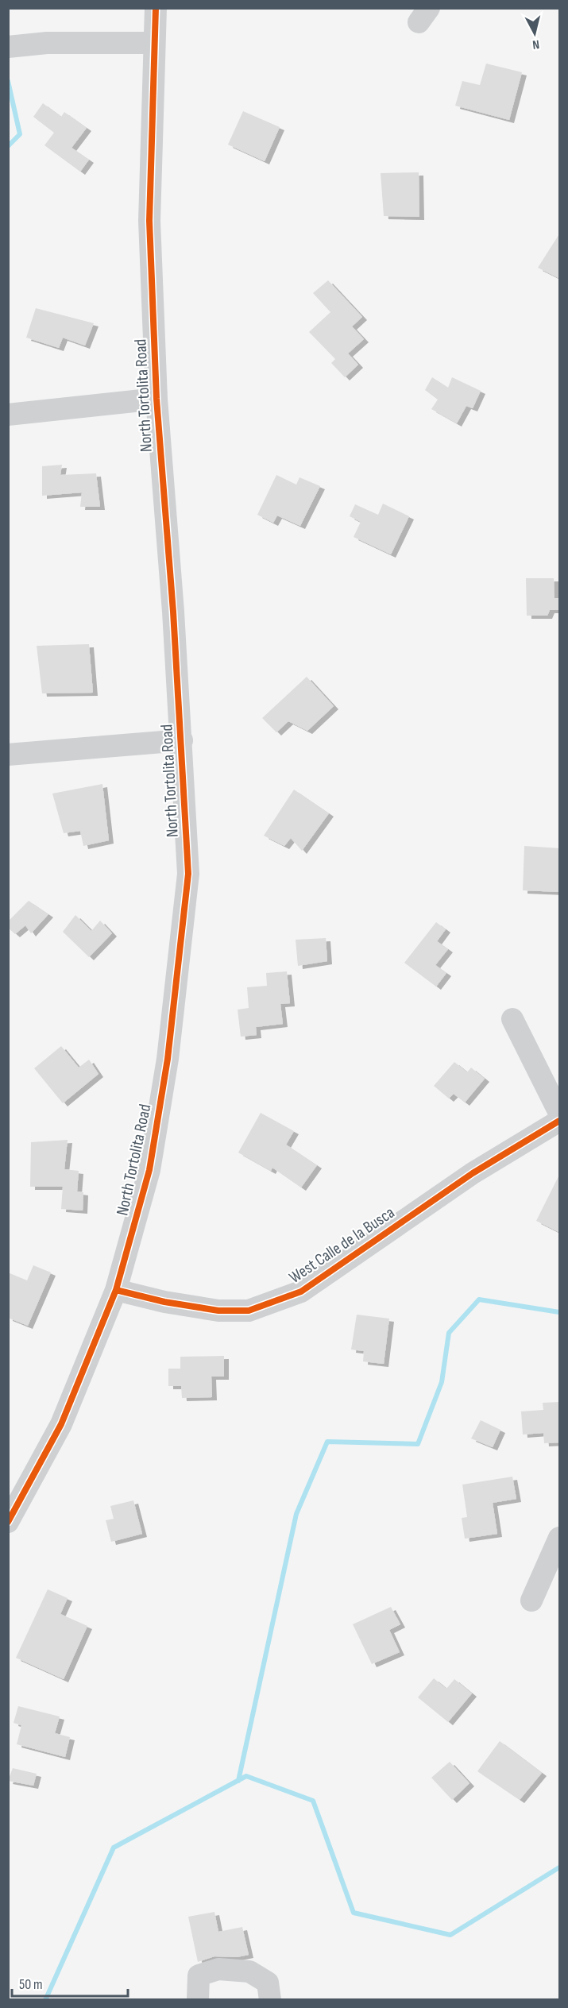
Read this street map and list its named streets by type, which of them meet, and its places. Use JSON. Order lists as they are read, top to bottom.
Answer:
{
  "streets": {
    "street": ["North Tortolita Road", "West Calle de la Busca"]
  },
  "crossings": [
    ["North Tortolita Road", "West Calle de la Busca"]
  ],
  "scale_bar": "50 m",
  "north": "bottom"
}
